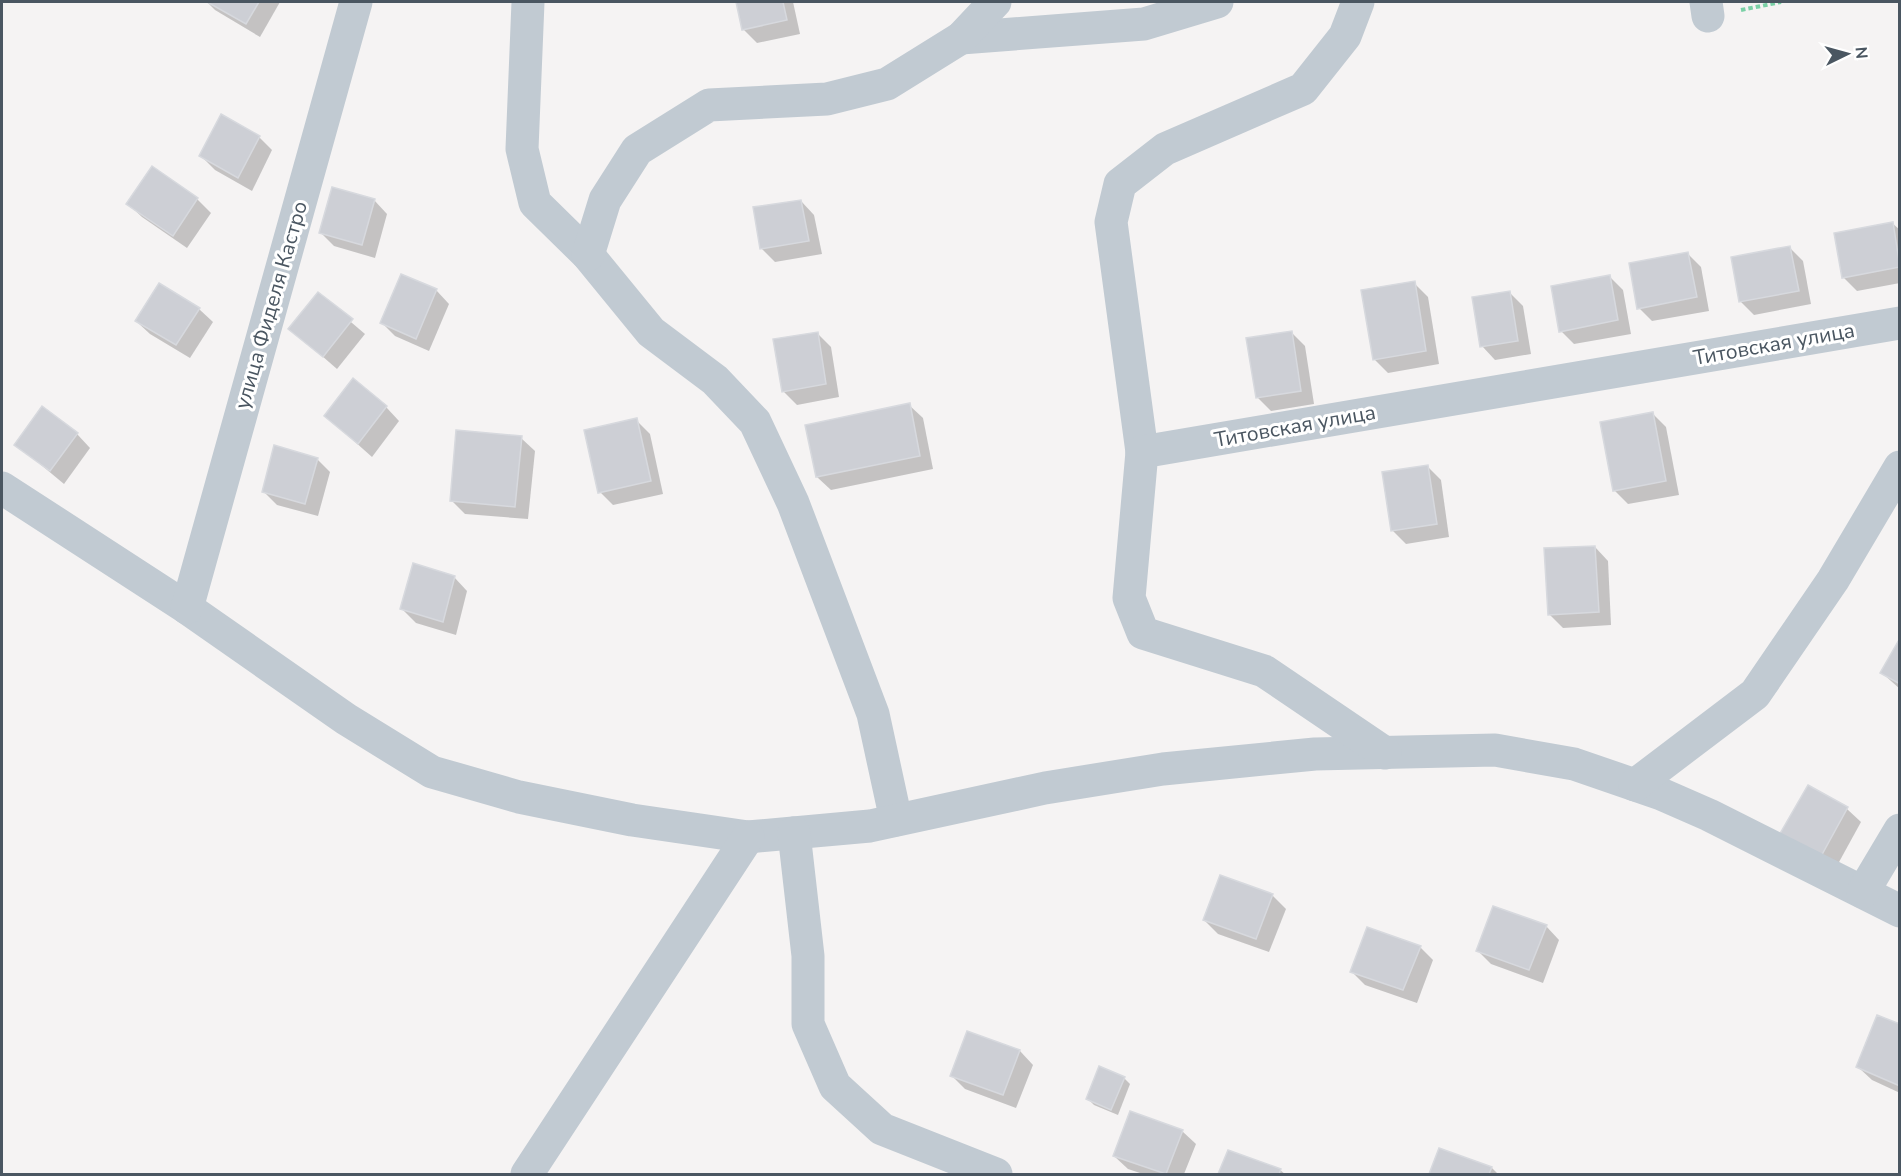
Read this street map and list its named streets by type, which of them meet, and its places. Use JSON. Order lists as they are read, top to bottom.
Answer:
{
  "streets": {
    "street": ["улица Фиделя Кастро", "Титовская улица"]
  },
  "north": "right"
}
